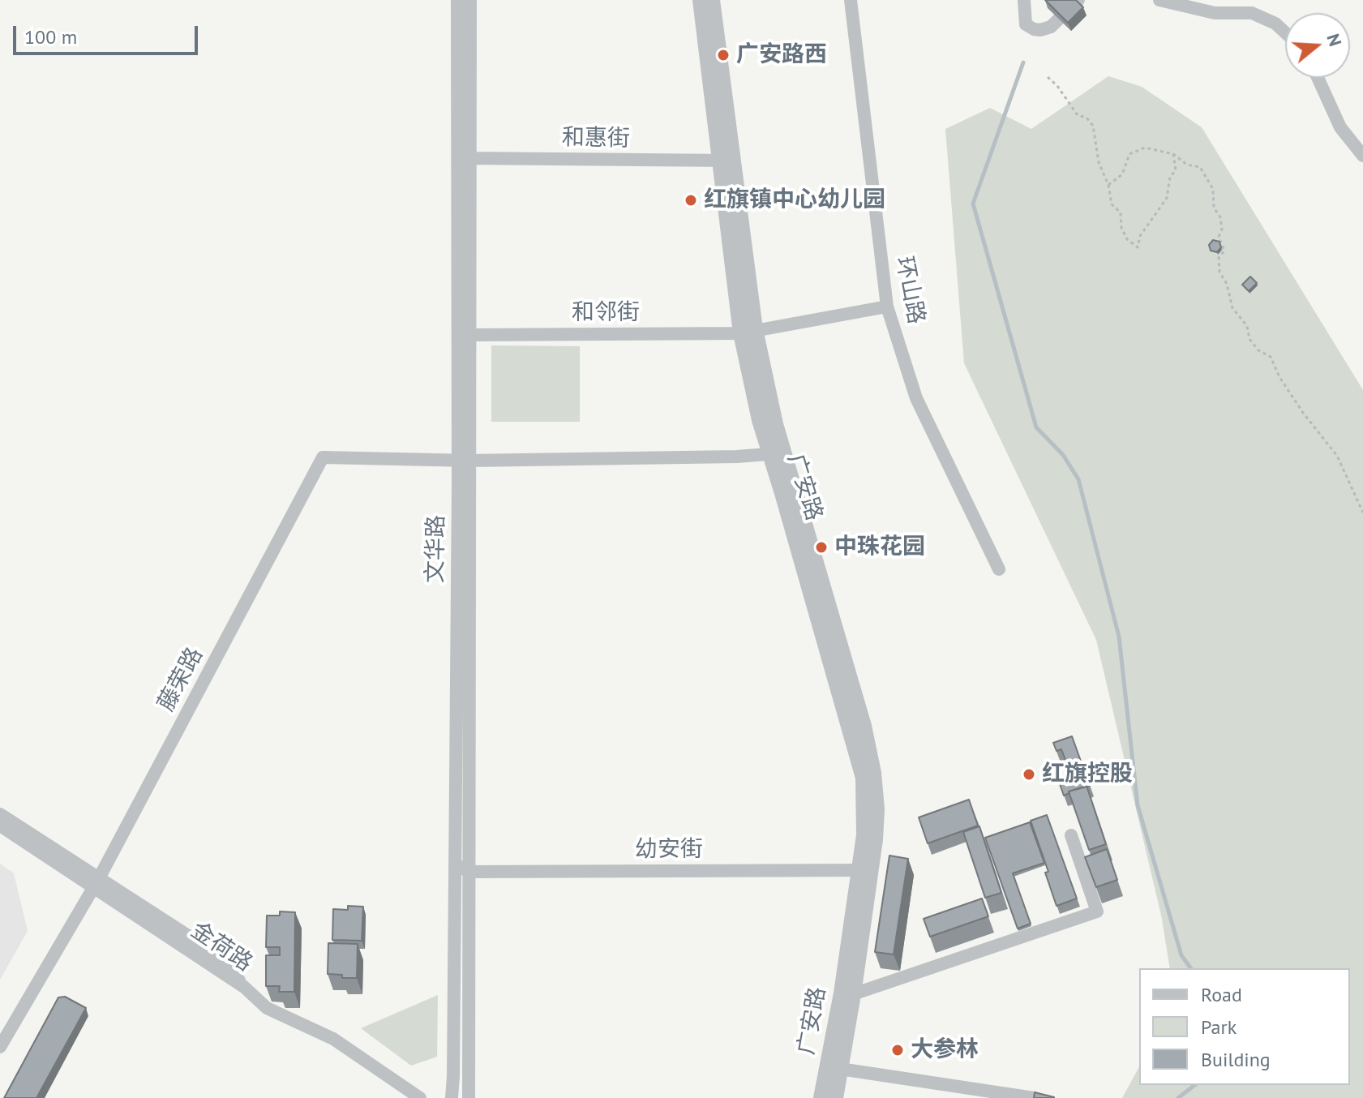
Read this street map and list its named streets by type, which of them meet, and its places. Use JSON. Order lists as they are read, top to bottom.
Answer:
{
  "streets": {
    "street": [
      "和惠街",
      "环山路",
      "和邻街",
      "广安路",
      "文华路",
      "藤荣路",
      "幼安街",
      "金荷路"
    ]
  },
  "crossings": [
    ["和惠街", "广安路"],
    ["和惠街", "文华路"],
    ["环山路", "和邻街"],
    ["和邻街", "广安路"],
    ["和邻街", "文华路"],
    ["广安路", "幼安街"],
    ["文华路", "藤荣路"],
    ["文华路", "幼安街"],
    ["藤荣路", "金荷路"]
  ],
  "places": [
    "广安路西",
    "红旗镇中心幼儿园",
    "中珠花园",
    "红旗控股",
    "大参林"
  ],
  "legend": ["Road", "Park", "Building"],
  "scale_bar": "100 m",
  "north": "right"
}
